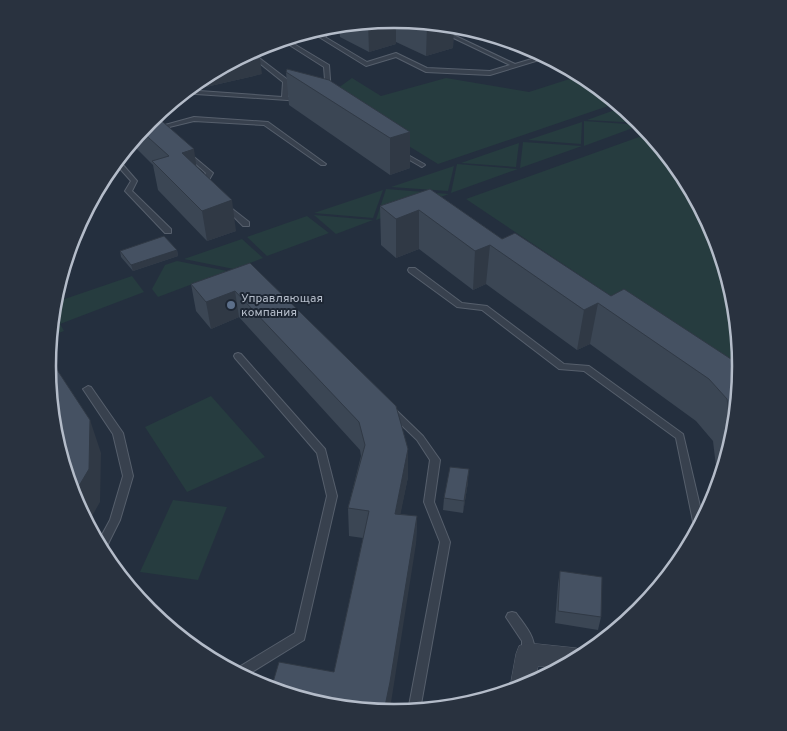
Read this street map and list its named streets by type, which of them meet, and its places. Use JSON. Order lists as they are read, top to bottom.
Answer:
{
  "places": ["Управляющая компания"]
}
